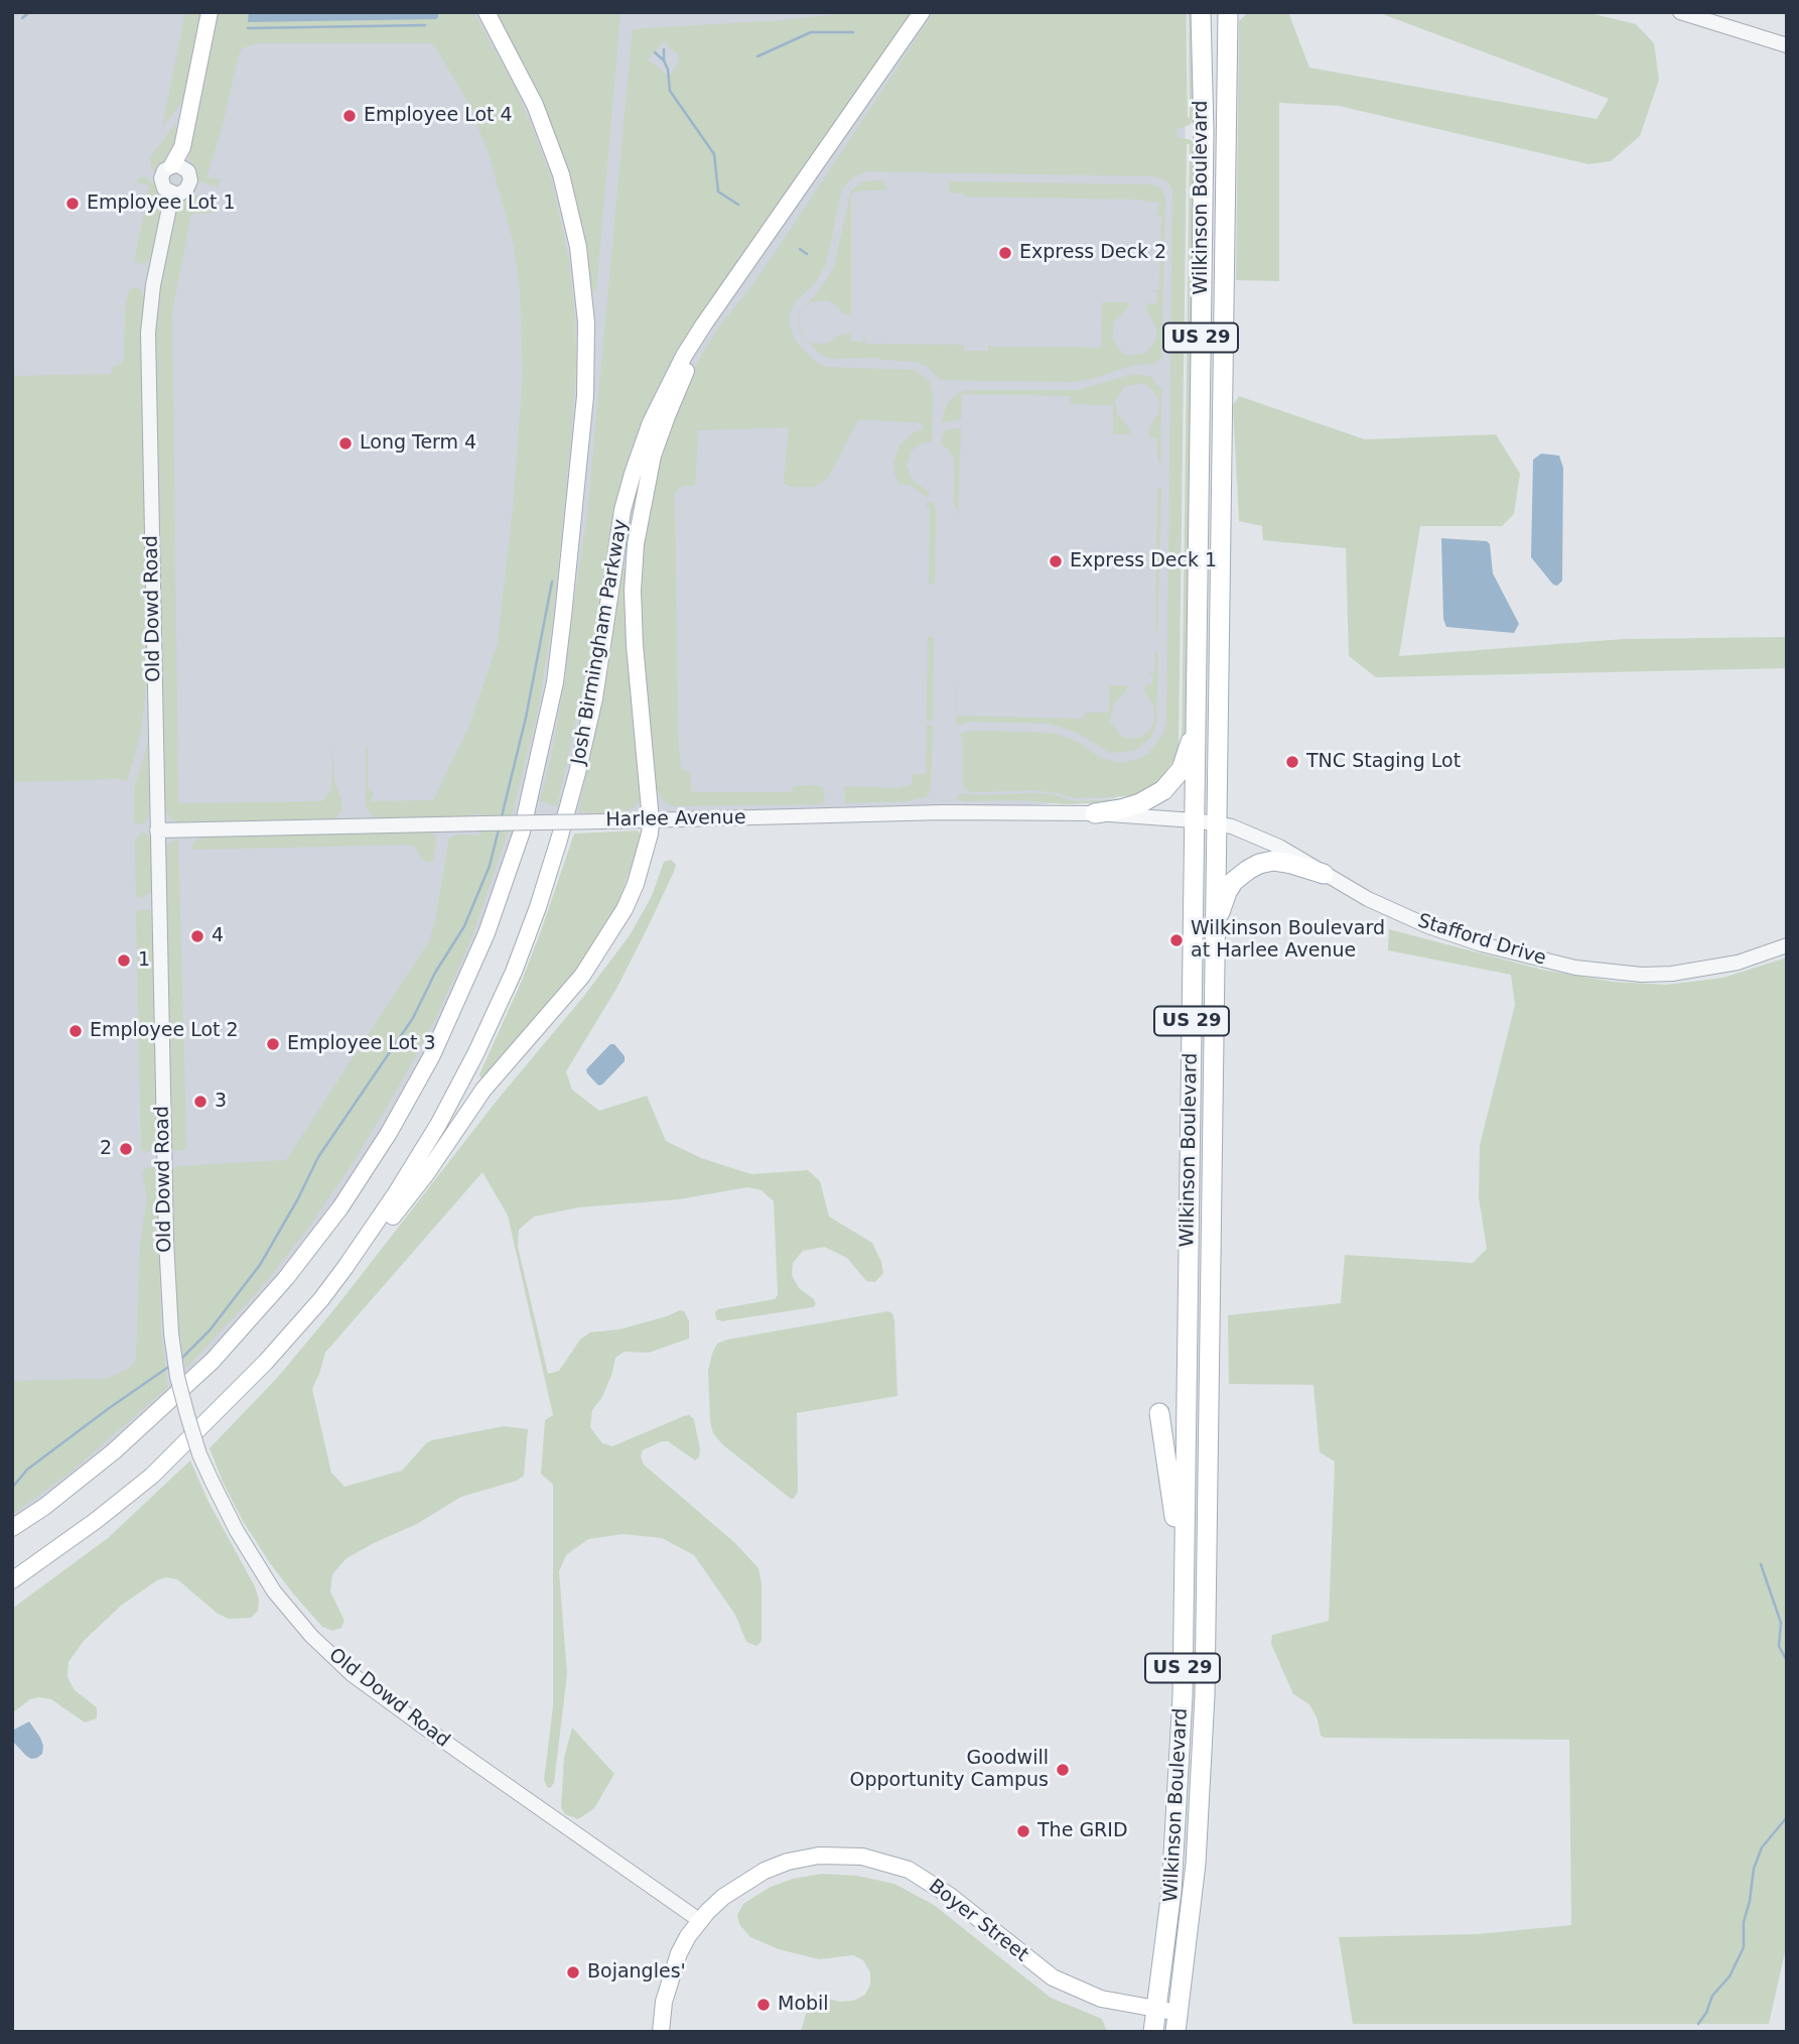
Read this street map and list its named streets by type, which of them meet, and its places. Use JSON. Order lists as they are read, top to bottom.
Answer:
{
  "streets": {
    "main road": [
      "Wilkinson Boulevard",
      "US 29",
      "Josh Birmingham Parkway",
      "Boyer Street"
    ],
    "street": ["Old Dowd Road", "Harlee Avenue", "Stafford Drive"]
  },
  "crossings": [
    ["Wilkinson Boulevard", "Harlee Avenue"],
    ["Wilkinson Boulevard", "Stafford Drive"],
    ["Wilkinson Boulevard", "Boyer Street"],
    ["Old Dowd Road", "Harlee Avenue"],
    ["Old Dowd Road", "Boyer Street"],
    ["Harlee Avenue", "Stafford Drive"]
  ],
  "places": [
    "Employee Lot 4",
    "Employee Lot 1",
    "Express Deck 2",
    "Long Term 4",
    "Express Deck 1",
    "TNC Staging Lot",
    "4",
    "Wilkinson Boulevard at Harlee Avenue",
    "1",
    "Employee Lot 2",
    "Employee Lot 3",
    "3",
    "2",
    "Goodwill Opportunity Campus",
    "The GRID",
    "Bojangles'",
    "Mobil"
  ]
}
